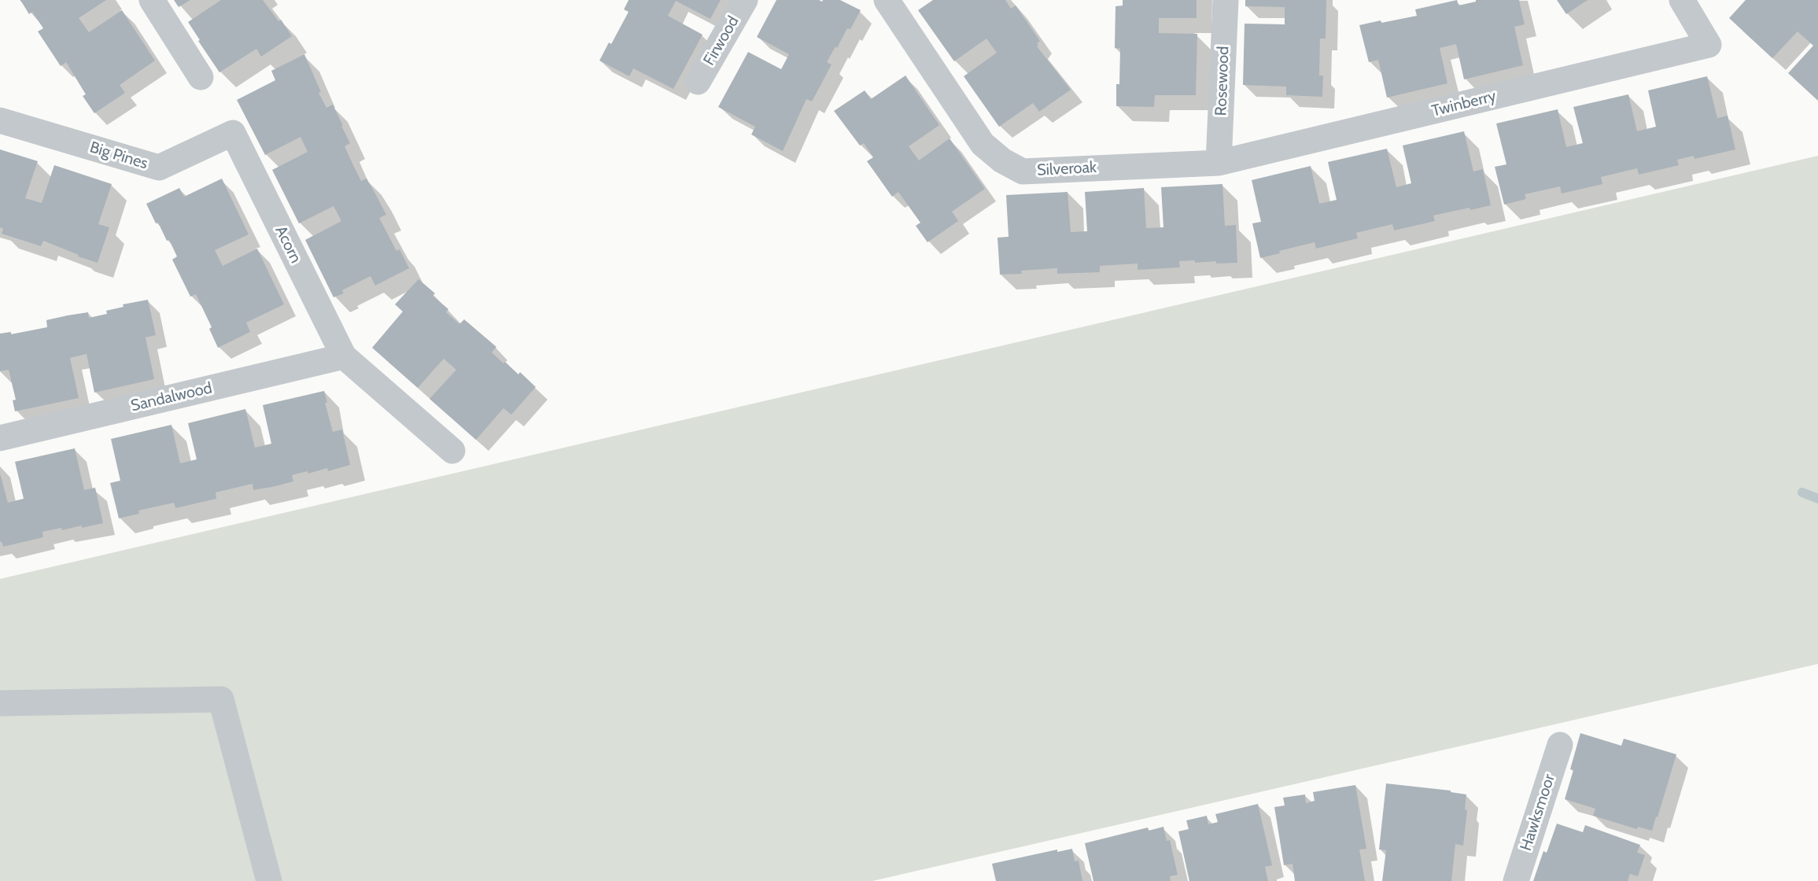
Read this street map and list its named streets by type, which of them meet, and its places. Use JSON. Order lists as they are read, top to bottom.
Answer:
{
  "streets": {
    "street": [
      "Firwood",
      "Rosewood",
      "Twinberry",
      "Big Pines",
      "Silveroak",
      "Acorn",
      "Sandalwood",
      "Hawksmoor"
    ]
  },
  "crossings": [
    ["Rosewood", "Twinberry"],
    ["Rosewood", "Silveroak"],
    ["Twinberry", "Silveroak"],
    ["Big Pines", "Acorn"],
    ["Acorn", "Sandalwood"]
  ]
}
